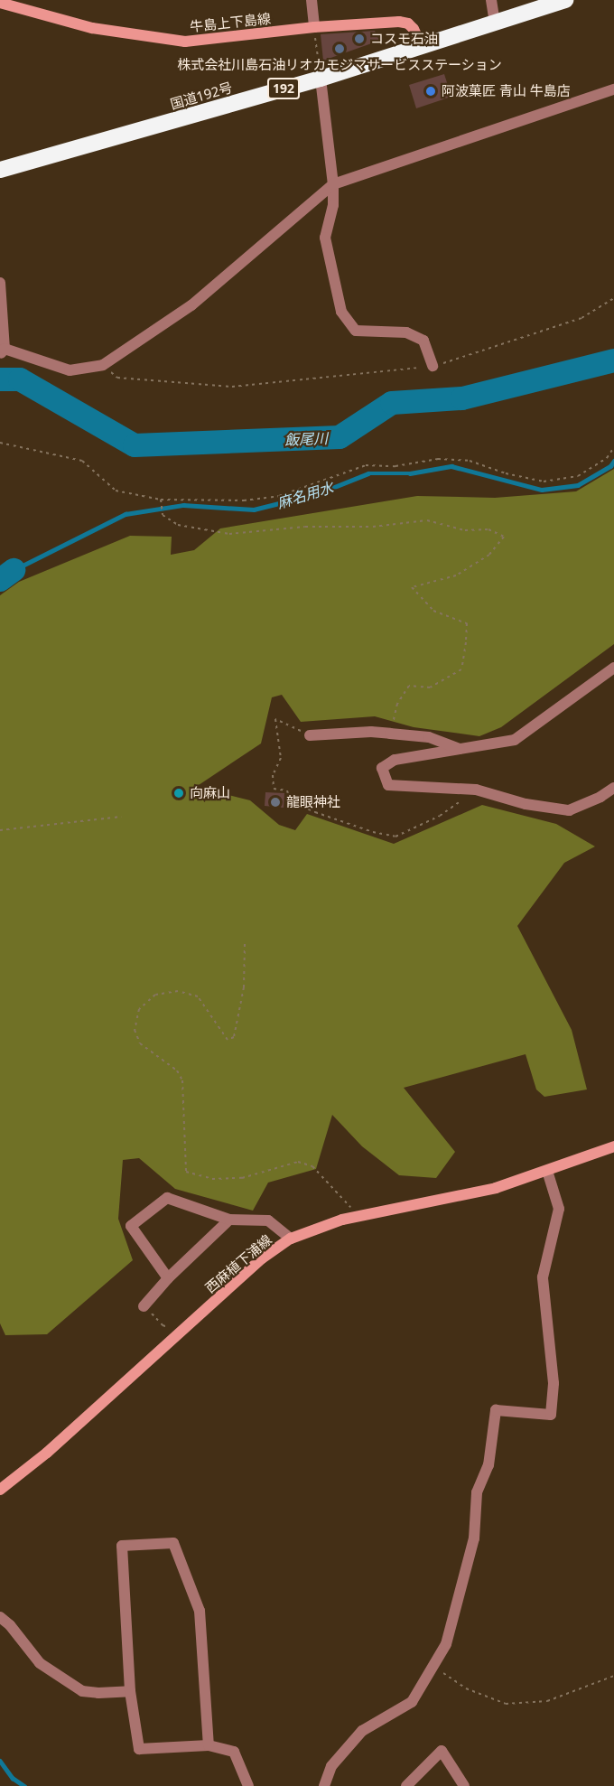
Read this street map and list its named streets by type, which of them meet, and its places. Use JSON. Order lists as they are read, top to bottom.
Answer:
{
  "streets": {
    "highway": ["192", "国道192号"],
    "main road": ["牛島上下島線", "西麻植下浦線"]
  },
  "crossings": [
    ["牛島上下島線", "国道192号"]
  ],
  "water": ["飯尾川", "麻名用水"],
  "places": [
    "コスモ石油",
    "株式会社川島石油リオカモジマサービスステーション",
    "阿波菓匠 青山 牛島店",
    "向麻山",
    "龍眼神社"
  ]
}
